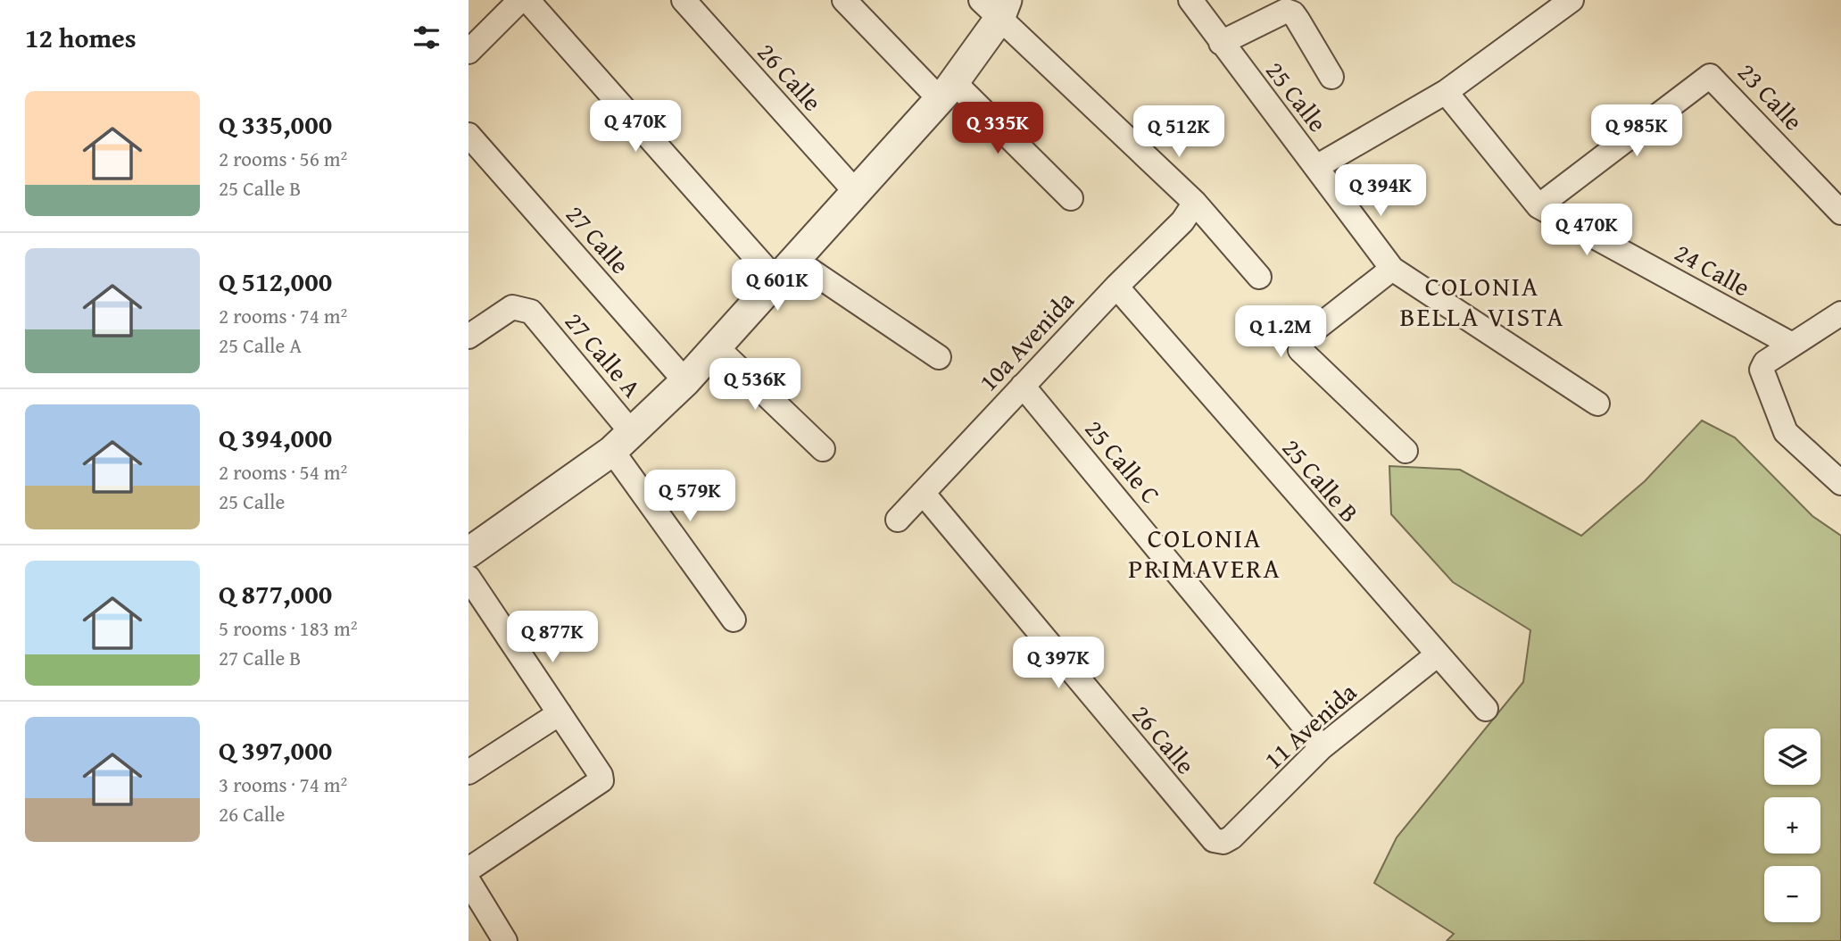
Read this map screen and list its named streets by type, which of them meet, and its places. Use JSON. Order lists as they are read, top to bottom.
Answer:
{
  "streets": {
    "street": [
      "26 Calle",
      "25 Calle",
      "23 Calle",
      "27 Calle",
      "24 Calle",
      "10a Avenida",
      "27 Calle A",
      "25 Calle C",
      "25 Calle B",
      "11 Avenida"
    ]
  },
  "crossings": [
    ["26 Calle", "10a Avenida"],
    ["26 Calle", "11 Avenida"],
    ["23 Calle", "24 Calle"],
    ["10a Avenida", "25 Calle C"],
    ["10a Avenida", "25 Calle B"],
    ["25 Calle C", "11 Avenida"],
    ["25 Calle B", "11 Avenida"]
  ],
  "districts": ["COLONIA BELLA VISTA", "COLONIA PRIMAVERA"],
  "page": {
    "heading": "12 homes",
    "list": [
      {
        "name": "Q 335,000",
        "note": "2 rooms · 56 m² · 25 Calle B"
      },
      {
        "name": "Q 512,000",
        "note": "2 rooms · 74 m² · 25 Calle A"
      },
      {
        "name": "Q 394,000",
        "note": "2 rooms · 54 m² · 25 Calle"
      },
      {
        "name": "Q 877,000",
        "note": "5 rooms · 183 m² · 27 Calle B"
      },
      {
        "name": "Q 397,000",
        "note": "3 rooms · 74 m² · 26 Calle"
      }
    ],
    "price": [
      "Q 470K",
      "Q 335K",
      "Q 985K",
      "Q 512K",
      "Q 394K",
      "Q 470K",
      "Q 601K",
      "Q 1.2M",
      "Q 536K",
      "Q 579K",
      "Q 877K",
      "Q 397K"
    ],
    "map_buttons": ["+", "−"]
  }
}
